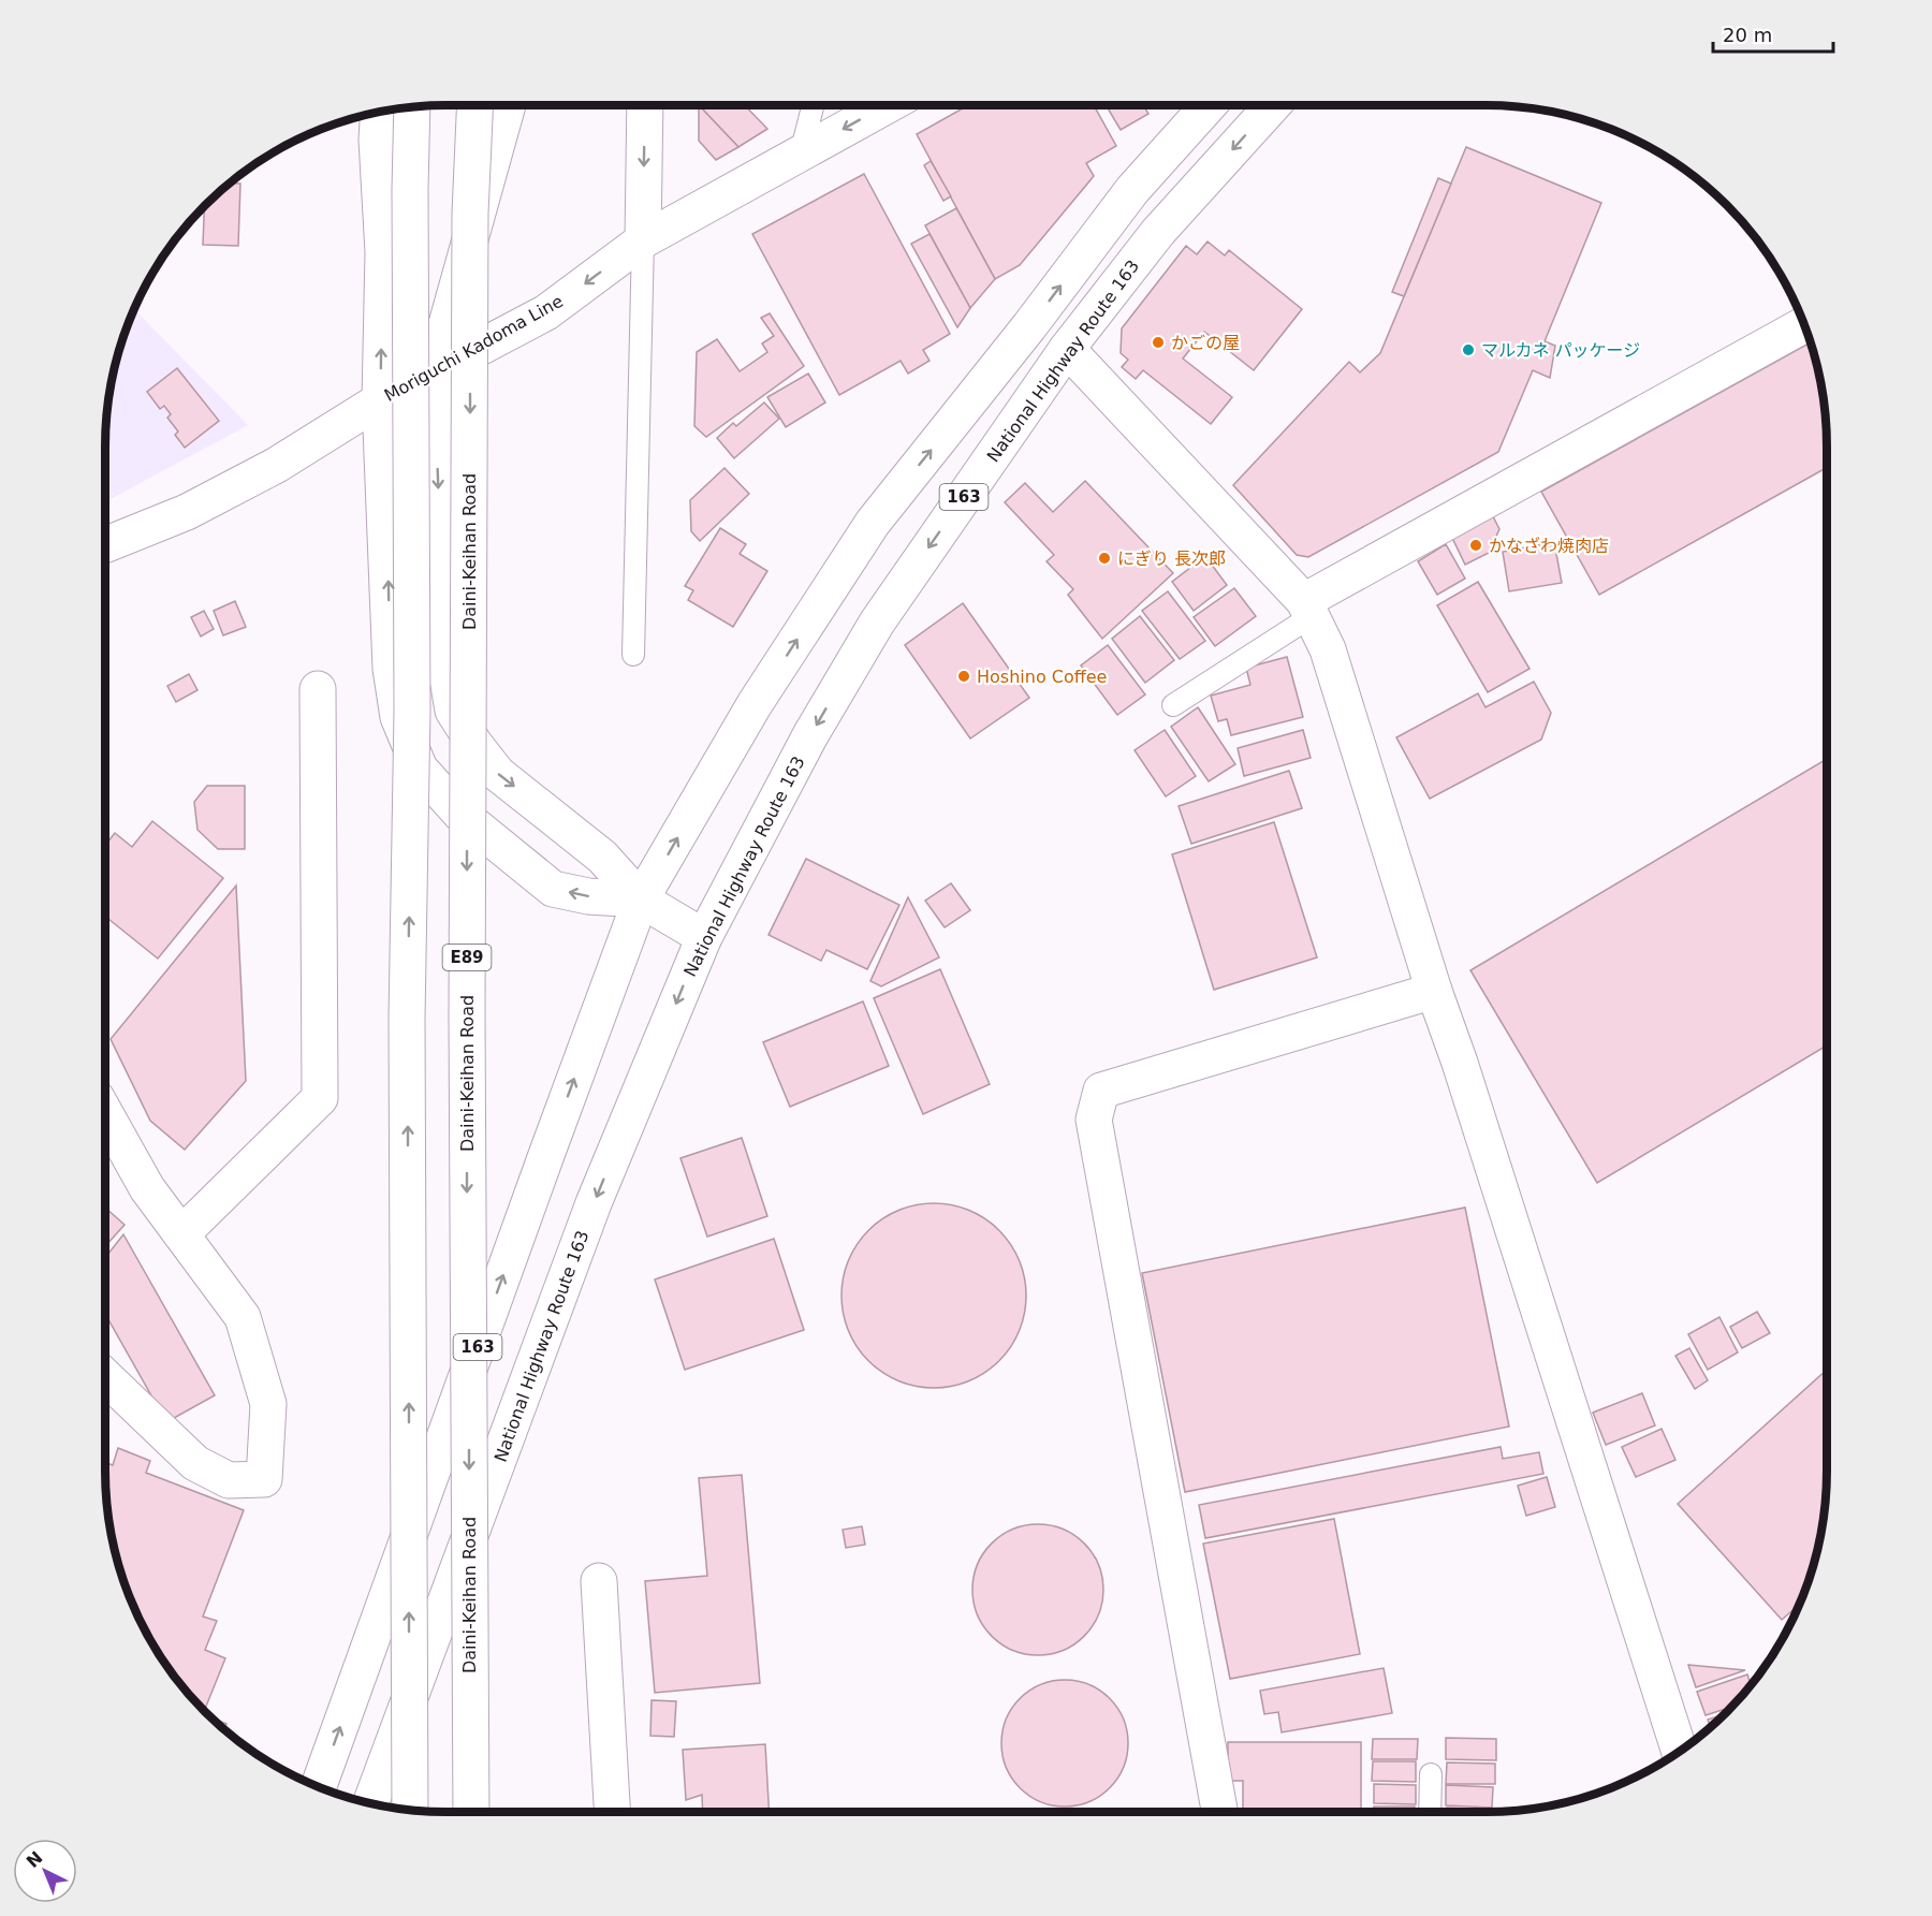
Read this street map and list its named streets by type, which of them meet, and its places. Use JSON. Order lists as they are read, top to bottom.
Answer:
{
  "streets": {
    "main road": [
      "Moriguchi Kadoma Line",
      "National Highway Route 163",
      "163",
      "Daini-Keihan Road",
      "E89"
    ]
  },
  "places": [
    "かごの屋",
    "マルカネ パッケージ",
    "かなざわ焼肉店",
    "にぎり 長次郎",
    "Hoshino Coffee"
  ],
  "scale_bar": "20 m",
  "north": "top left"
}
